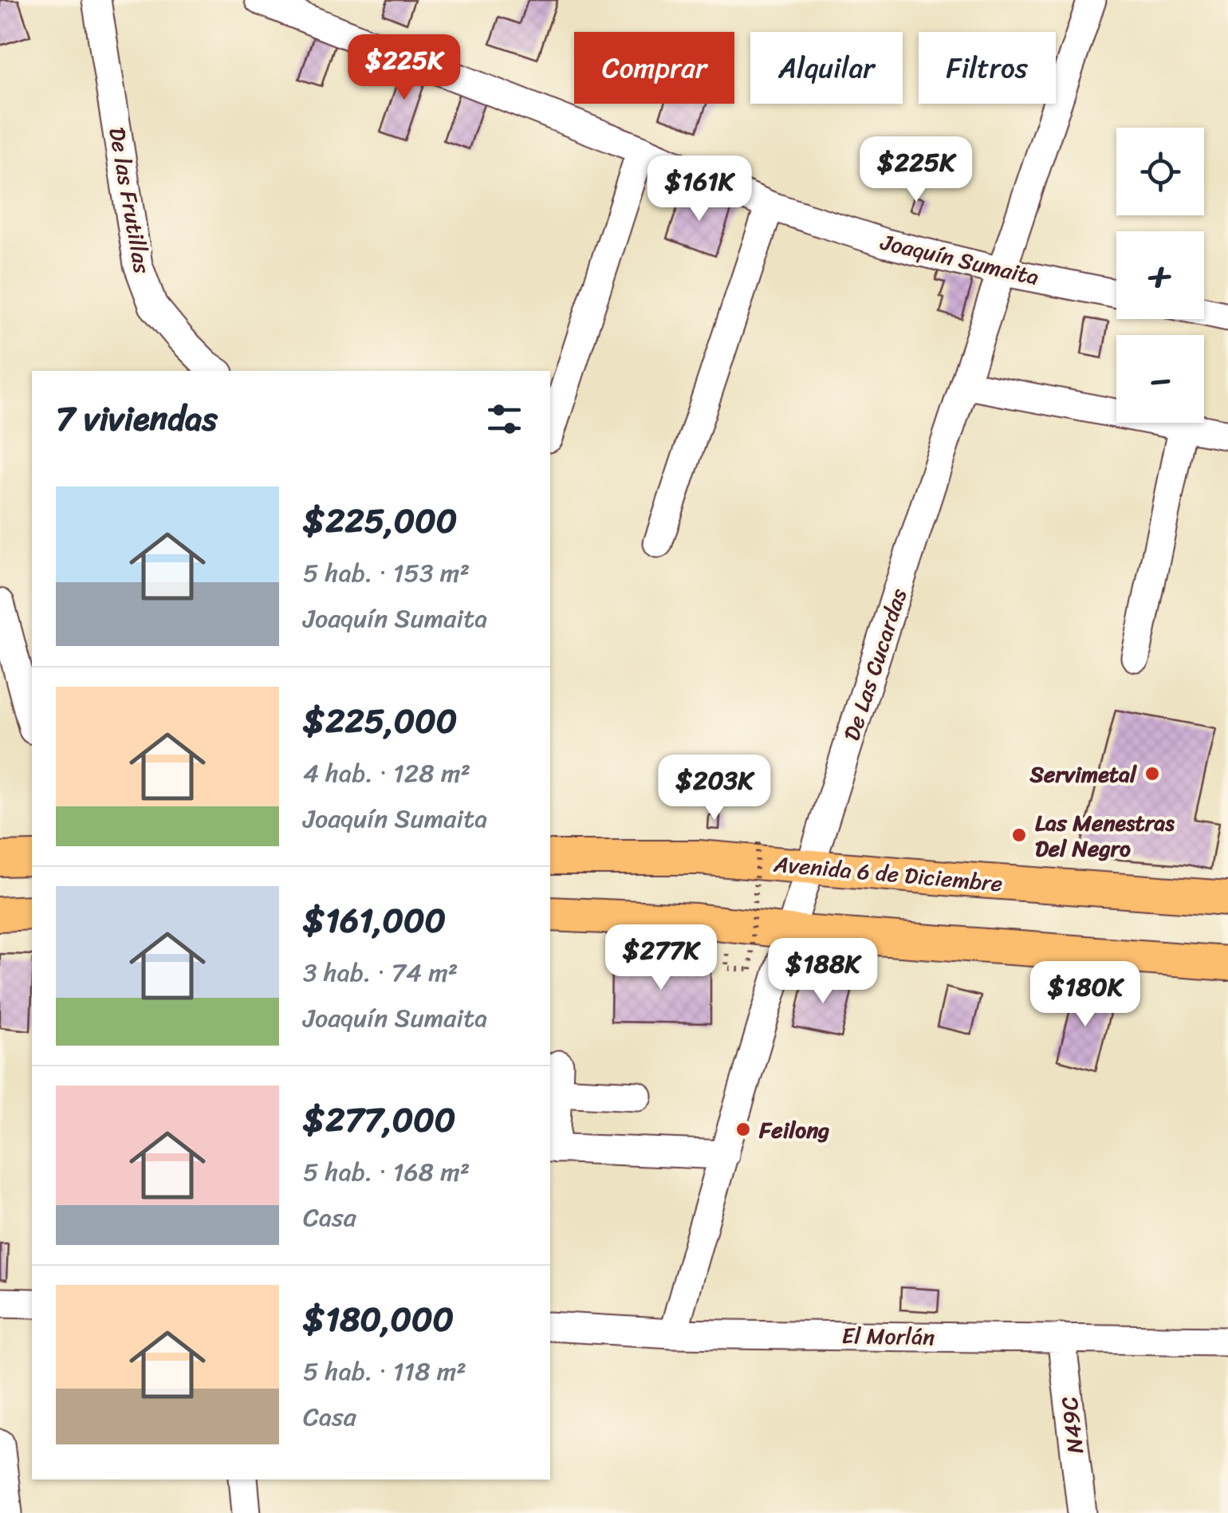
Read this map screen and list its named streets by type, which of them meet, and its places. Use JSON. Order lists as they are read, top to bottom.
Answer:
{
  "streets": {
    "main road": ["Avenida 6 de Diciembre"],
    "street": [
      "De las Frutillas",
      "Joaquín Sumaita",
      "De Las Cucardas",
      "El Morlán",
      "N49C"
    ]
  },
  "crossings": [
    ["Joaquín Sumaita", "De Las Cucardas"],
    ["De Las Cucardas", "Avenida 6 de Diciembre"],
    ["De Las Cucardas", "El Morlán"],
    ["El Morlán", "N49C"]
  ],
  "places": ["Servimetal", "Las Menestras Del Negro", "Feilong"],
  "page": {
    "chip": ["Comprar", "Alquilar", "Filtros"],
    "price": [
      "$225K",
      "$225K",
      "$161K",
      "$203K",
      "$277K",
      "$188K",
      "$180K"
    ],
    "map_buttons": ["+", "−"],
    "heading": "7 viviendas",
    "list": [
      {
        "name": "$225,000",
        "note": "5 hab. · 153 m² · Joaquín Sumaita"
      },
      {
        "name": "$225,000",
        "note": "4 hab. · 128 m² · Joaquín Sumaita"
      },
      {
        "name": "$161,000",
        "note": "3 hab. · 74 m² · Joaquín Sumaita"
      },
      {
        "name": "$277,000",
        "note": "5 hab. · 168 m² · Casa"
      },
      {
        "name": "$180,000",
        "note": "5 hab. · 118 m² · Casa"
      }
    ]
  }
}
